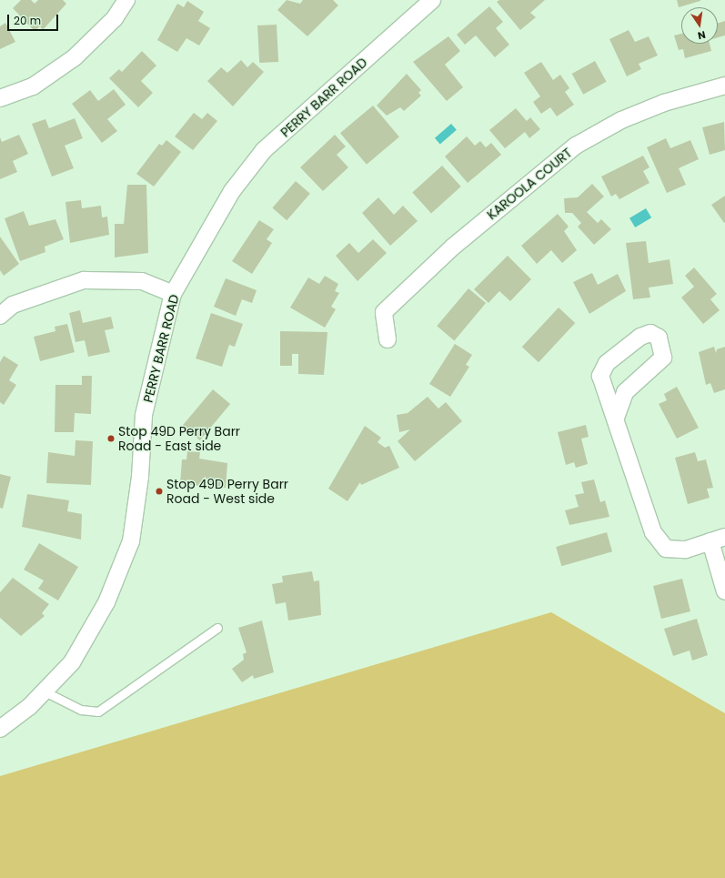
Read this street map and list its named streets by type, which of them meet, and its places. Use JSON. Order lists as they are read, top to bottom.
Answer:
{
  "streets": {
    "street": ["PERRY BARR ROAD", "KAROOLA COURT"]
  },
  "places": ["Stop 49D Perry Barr Road - East side", "Stop 49D Perry Barr Road - West side"],
  "scale_bar": "20 m",
  "north": "bottom"
}
